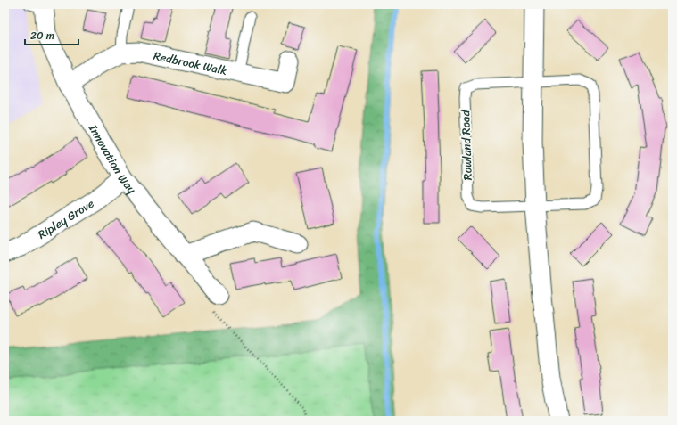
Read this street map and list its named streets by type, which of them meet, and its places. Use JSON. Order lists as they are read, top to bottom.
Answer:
{
  "streets": {
    "street": ["Redbrook Walk", "Innovation Way", "Ripley Grove"],
    "lane": ["Rowland Road"]
  },
  "crossings": [
    ["Redbrook Walk", "Innovation Way"],
    ["Innovation Way", "Ripley Grove"]
  ],
  "scale_bar": "20 m"
}
